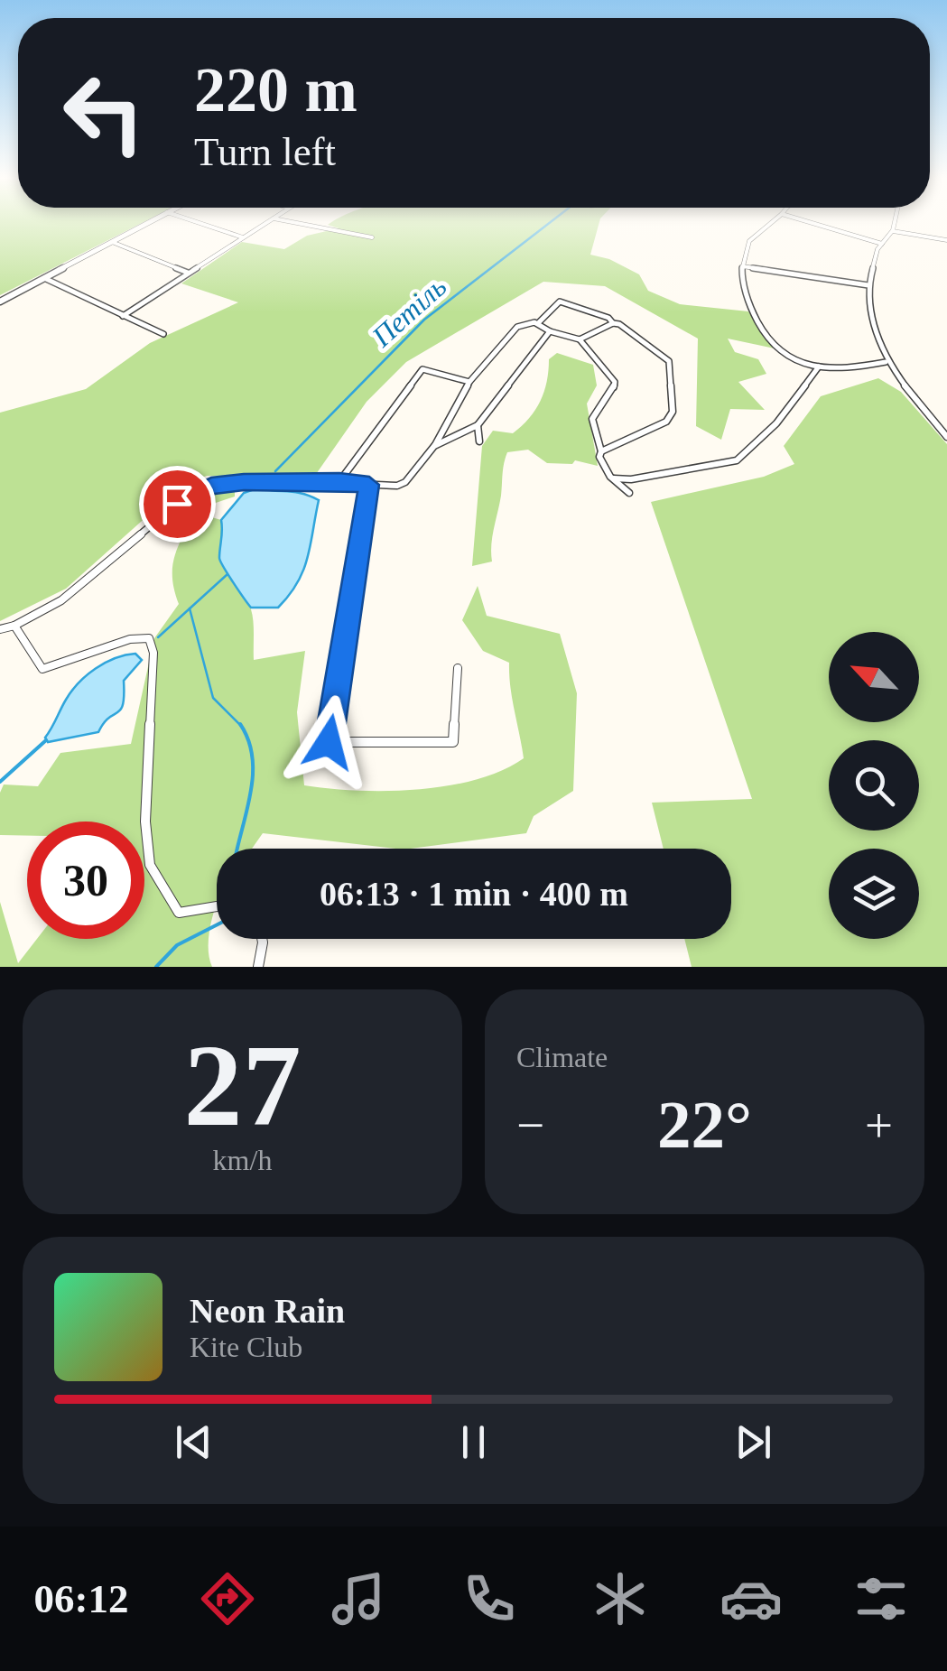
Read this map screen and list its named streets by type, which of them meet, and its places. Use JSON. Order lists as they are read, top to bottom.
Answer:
{
  "water": ["Петіль"],
  "north": "top left",
  "page": {
    "turn": ["220 m", "Turn left"],
    "limit": "30",
    "trip": "06:13 · 1 min · 400 m",
    "tile": [
      ["27", "km/h"],
      "Climate"
    ],
    "heat": ["−", "22°", "+"],
    "song": ["Neon Rain", "Kite Club"],
    "tabs": "06:12"
  }
}
